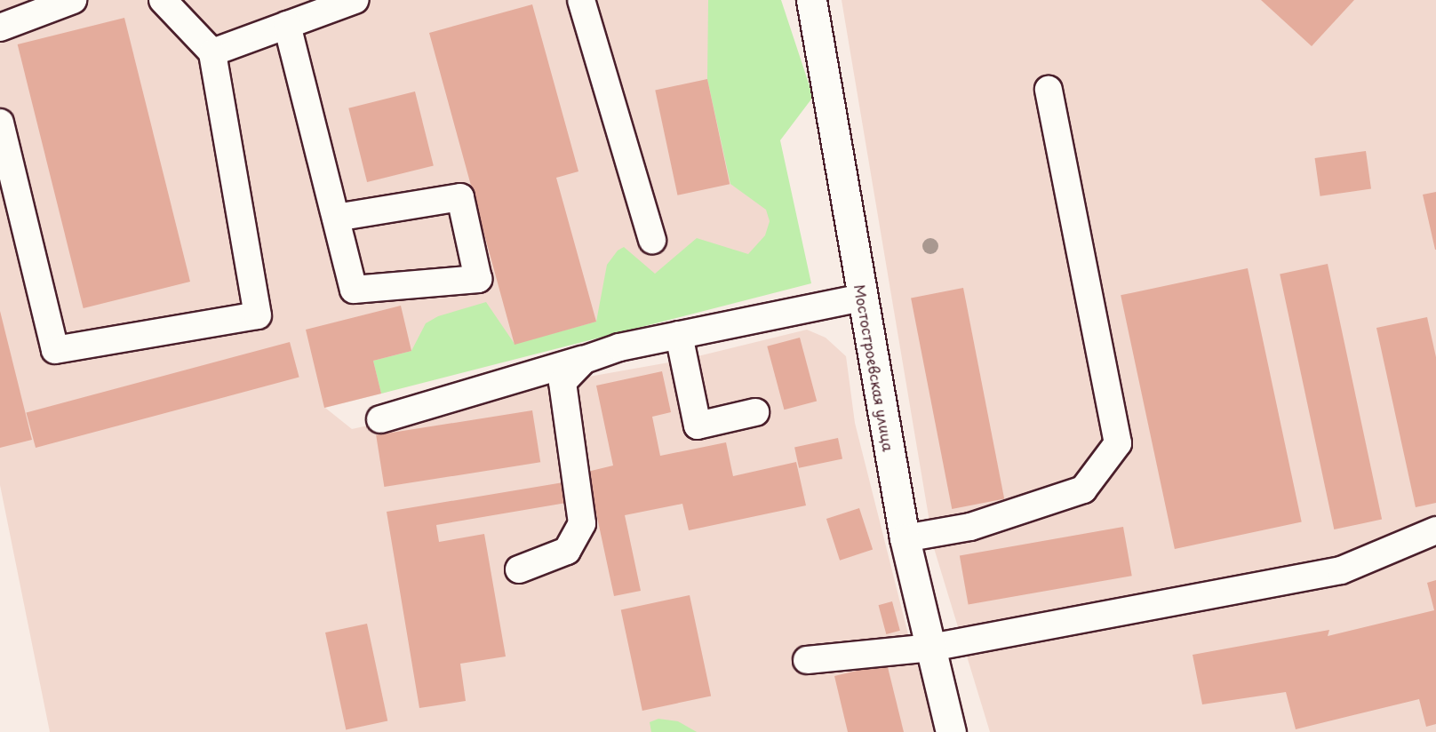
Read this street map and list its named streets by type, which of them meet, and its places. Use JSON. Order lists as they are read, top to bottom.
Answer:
{
  "streets": {
    "main road": ["Мостостроевская улица"]
  }
}
